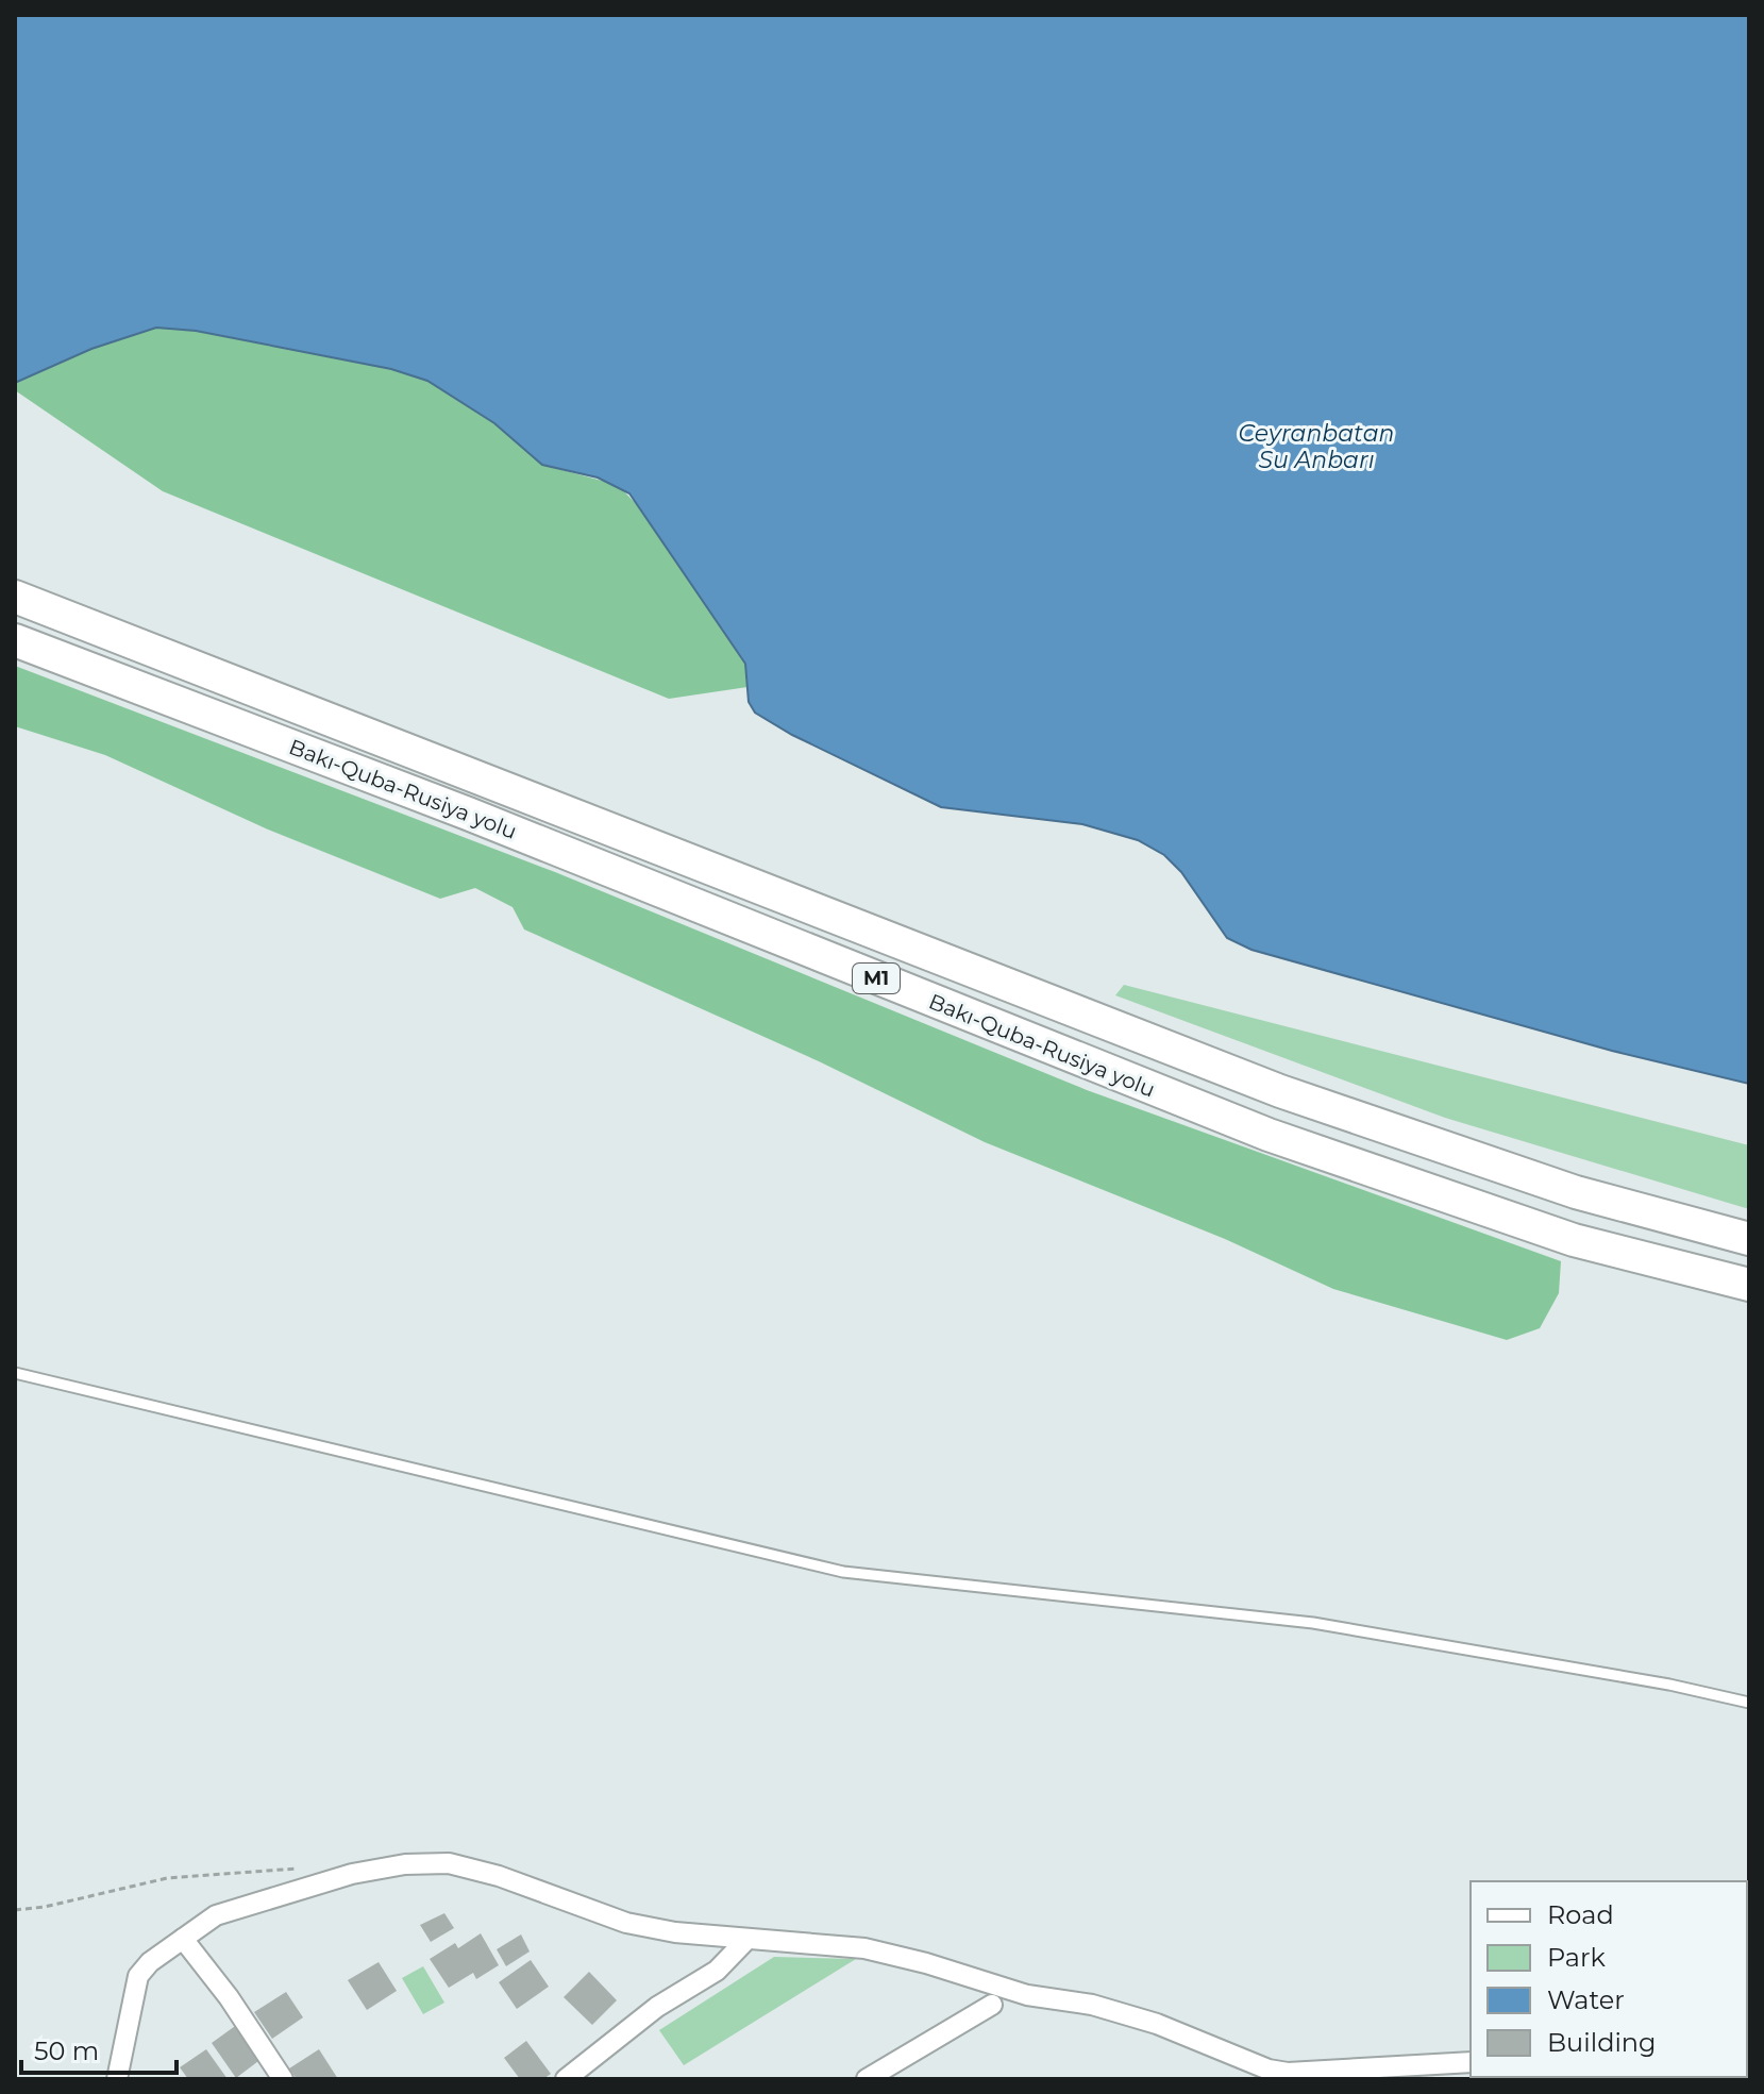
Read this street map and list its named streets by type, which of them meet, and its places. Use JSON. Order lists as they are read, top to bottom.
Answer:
{
  "streets": {
    "highway": ["Bakı-Quba-Rusiya yolu", "M1"]
  },
  "water": ["Ceyranbatan Su Anbarı"],
  "legend": [
    "Road",
    "Park",
    "Water",
    "Building"
  ],
  "scale_bar": "50 m"
}
